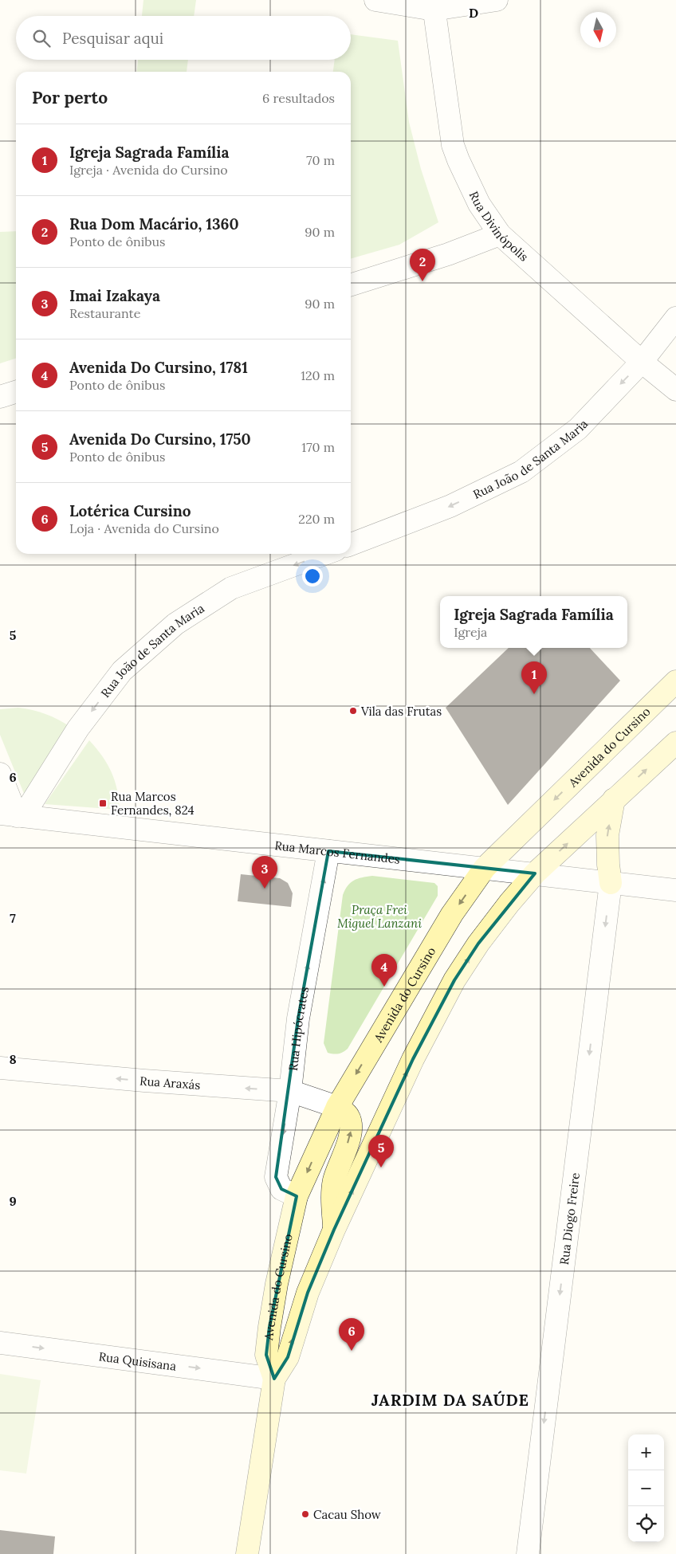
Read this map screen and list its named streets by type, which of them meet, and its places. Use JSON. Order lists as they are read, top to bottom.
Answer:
{
  "streets": {
    "main road": ["Avenida do Cursino"],
    "street": [
      "Rua Divinópolis",
      "Rua João de Santa Maria",
      "Rua Marcos Fernandes",
      "Rua Hipócrates",
      "Rua Araxás",
      "Rua Diogo Freire",
      "Rua Quisisana"
    ]
  },
  "crossings": [
    ["Rua Divinópolis", "Rua João de Santa Maria"],
    ["Rua João de Santa Maria", "Rua Marcos Fernandes"],
    ["Avenida do Cursino", "Rua Marcos Fernandes"],
    ["Avenida do Cursino", "Rua Hipócrates"],
    ["Avenida do Cursino", "Rua Araxás"],
    ["Avenida do Cursino", "Rua Quisisana"],
    ["Rua Marcos Fernandes", "Rua Hipócrates"],
    ["Rua Marcos Fernandes", "Rua Diogo Freire"],
    ["Rua Hipócrates", "Rua Araxás"]
  ],
  "one_way": [
    "Rua João de Santa Maria",
    "Rua Araxás",
    "Rua Diogo Freire",
    "Rua Quisisana"
  ],
  "districts": ["JARDIM DA SAÚDE"],
  "parks": ["Praça Frei Miguel Lanzani"],
  "places": {
    "other": ["Vila das Frutas", "Cacau Show"],
    "transit": ["Rua Marcos Fernandes, 824"]
  },
  "north": "bottom",
  "page": {
    "search": "Pesquisar aqui",
    "heading": ["Por perto", "6 resultados"],
    "list": [
      {
        "mark": "1",
        "name": "Igreja Sagrada Família",
        "note": "Igreja · Avenida do Cursino",
        "value": "70 m"
      },
      {
        "mark": "2",
        "name": "Rua Dom Macário, 1360",
        "note": "Ponto de ônibus",
        "value": "90 m"
      },
      {
        "mark": "3",
        "name": "Imai Izakaya",
        "note": "Restaurante",
        "value": "90 m"
      },
      {
        "mark": "4",
        "name": "Avenida Do Cursino, 1781",
        "note": "Ponto de ônibus",
        "value": "120 m"
      },
      {
        "mark": "5",
        "name": "Avenida Do Cursino, 1750",
        "note": "Ponto de ônibus",
        "value": "170 m"
      },
      {
        "mark": "6",
        "name": "Lotérica Cursino",
        "note": "Loja · Avenida do Cursino",
        "value": "220 m"
      }
    ],
    "pins": [
      "2",
      "1",
      "3",
      "4",
      "5",
      "6"
    ],
    "popup": ["Igreja Sagrada Família", "Igreja"],
    "map_buttons": ["+", "−"]
  },
  "grid": {
    "columns": ["D"],
    "rows": [
      "5",
      "6",
      "7",
      "8",
      "9"
    ]
  }
}
